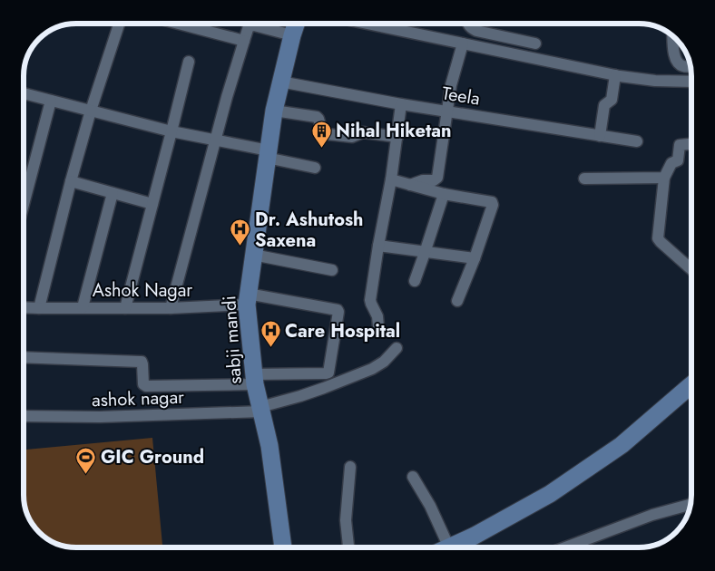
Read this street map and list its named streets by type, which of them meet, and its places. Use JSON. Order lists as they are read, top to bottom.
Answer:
{
  "streets": {
    "street": [
      "Teela",
      "Ashok Nagar",
      "sabji mandi",
      "ashok nagar"
    ]
  },
  "crossings": [
    ["Teela", "sabji mandi"],
    ["Ashok Nagar", "sabji mandi"],
    ["sabji mandi", "ashok nagar"]
  ],
  "places": {
    "building": ["Nihal Hiketan"],
    "hospital": ["Dr. Ashutosh Saxena", "Care Hospital"],
    "sports": ["GIC Ground"]
  }
}
